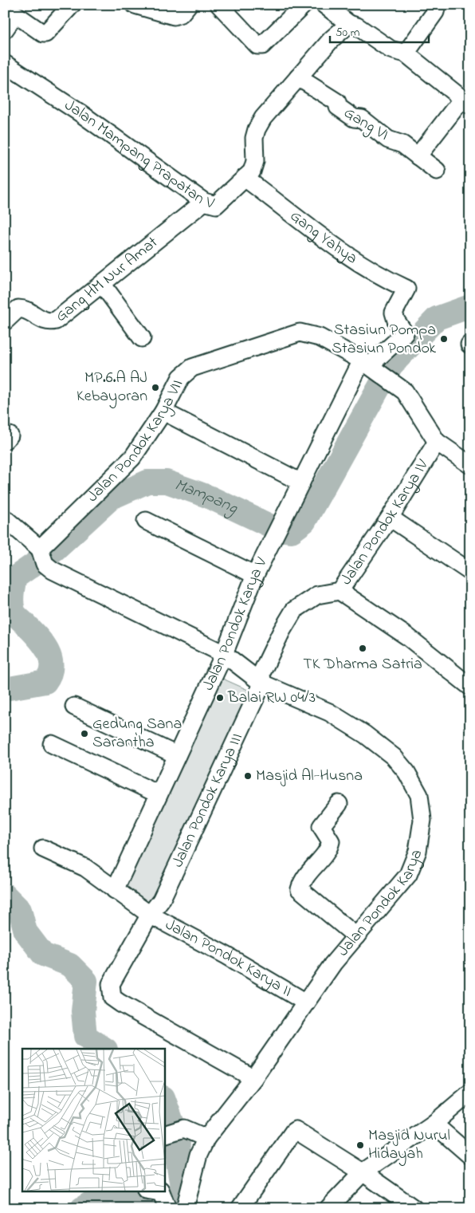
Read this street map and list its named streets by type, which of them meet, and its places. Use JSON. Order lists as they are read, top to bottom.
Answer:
{
  "streets": {
    "street": [
      "Gang VI",
      "Jalan Mampang Prapatan V",
      "Gang Yahya",
      "Gang HM Nur Amat",
      "Jalan Pondok Karya VII",
      "Jalan Pondok Karya IV",
      "Jalan Pondok Karya V",
      "Jalan Pondok Karya III",
      "Jalan Pondok Karya",
      "Jalan Pondok Karya II"
    ]
  },
  "crossings": [
    ["Gang VI", "Jalan Mampang Prapatan V"],
    ["Jalan Mampang Prapatan V", "Gang Yahya"],
    ["Jalan Mampang Prapatan V", "Gang HM Nur Amat"],
    ["Gang Yahya", "Jalan Pondok Karya VII"],
    ["Gang Yahya", "Jalan Pondok Karya V"],
    ["Jalan Pondok Karya VII", "Jalan Pondok Karya IV"],
    ["Jalan Pondok Karya VII", "Jalan Pondok Karya V"],
    ["Jalan Pondok Karya IV", "Jalan Pondok Karya III"],
    ["Jalan Pondok Karya IV", "Jalan Pondok Karya"],
    ["Jalan Pondok Karya V", "Jalan Pondok Karya"],
    ["Jalan Pondok Karya V", "Jalan Pondok Karya II"],
    ["Jalan Pondok Karya III", "Jalan Pondok Karya"],
    ["Jalan Pondok Karya III", "Jalan Pondok Karya II"],
    ["Jalan Pondok Karya", "Jalan Pondok Karya II"]
  ],
  "water": ["Mampang"],
  "places": [
    "Stasiun Pompa Stasiun Pondok",
    "MP.6.A AJ Kebayoran",
    "TK Dharma Satria",
    "Balai RW 04/3",
    "Gedung Sana Sarantha",
    "Masjid Al-Husna",
    "Masjid Nurul Hidayah"
  ],
  "scale_bar": "50 m"
}
